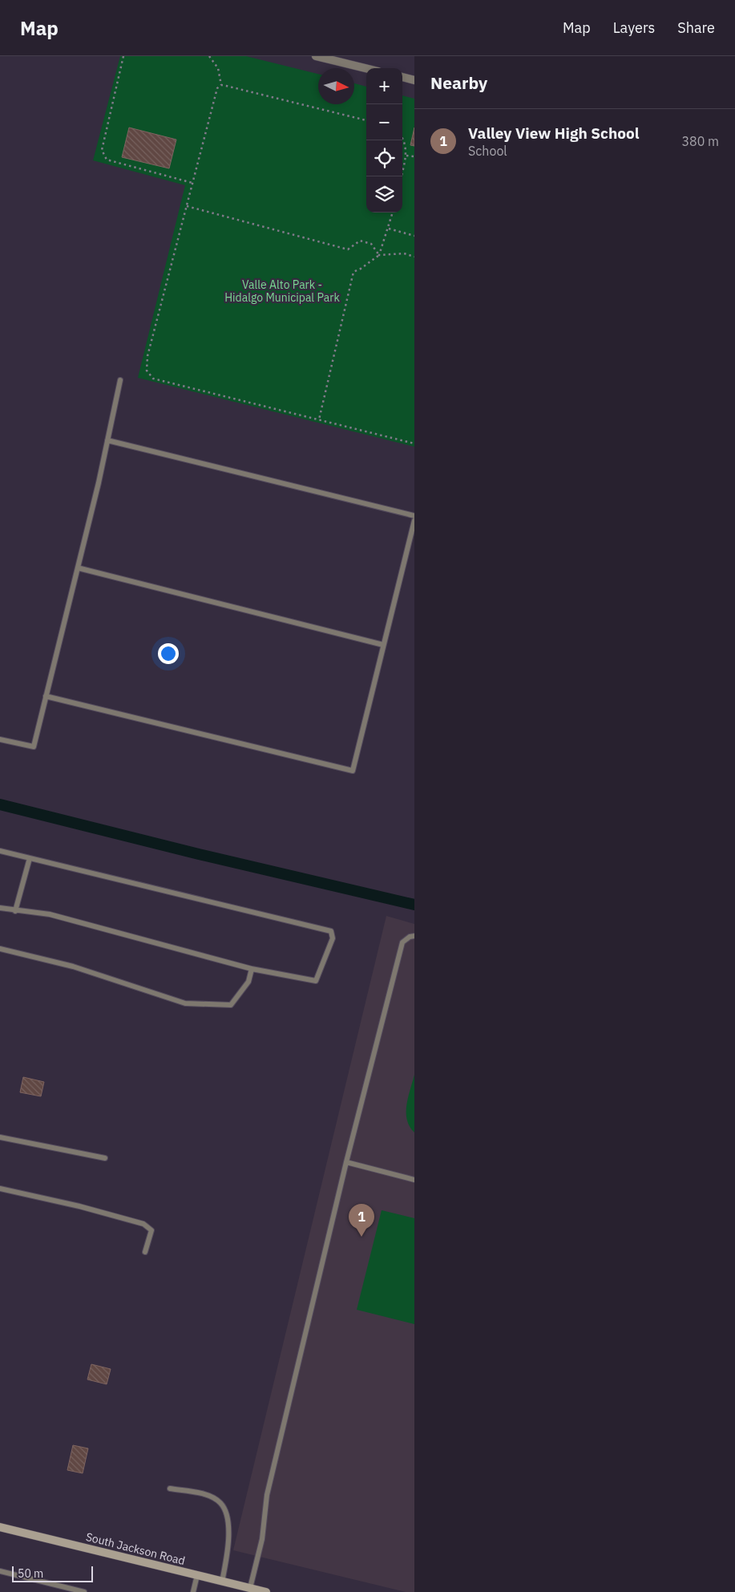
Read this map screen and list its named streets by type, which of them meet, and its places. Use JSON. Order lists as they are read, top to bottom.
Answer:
{
  "streets": {
    "main road": ["South Jackson Road"]
  },
  "parks": ["Valle Alto Park - Hidalgo Municipal Park"],
  "scale_bar": "50 m",
  "north": "right",
  "page": {
    "header": "Map",
    "nav": ["Map", "Layers", "Share"],
    "heading": "Nearby",
    "map_buttons": ["+", "−"],
    "list": [
      {
        "mark": "1",
        "name": "Valley View High School",
        "note": "School",
        "value": "380 m"
      }
    ],
    "pins": "1",
    "scale": "50 m"
  }
}
